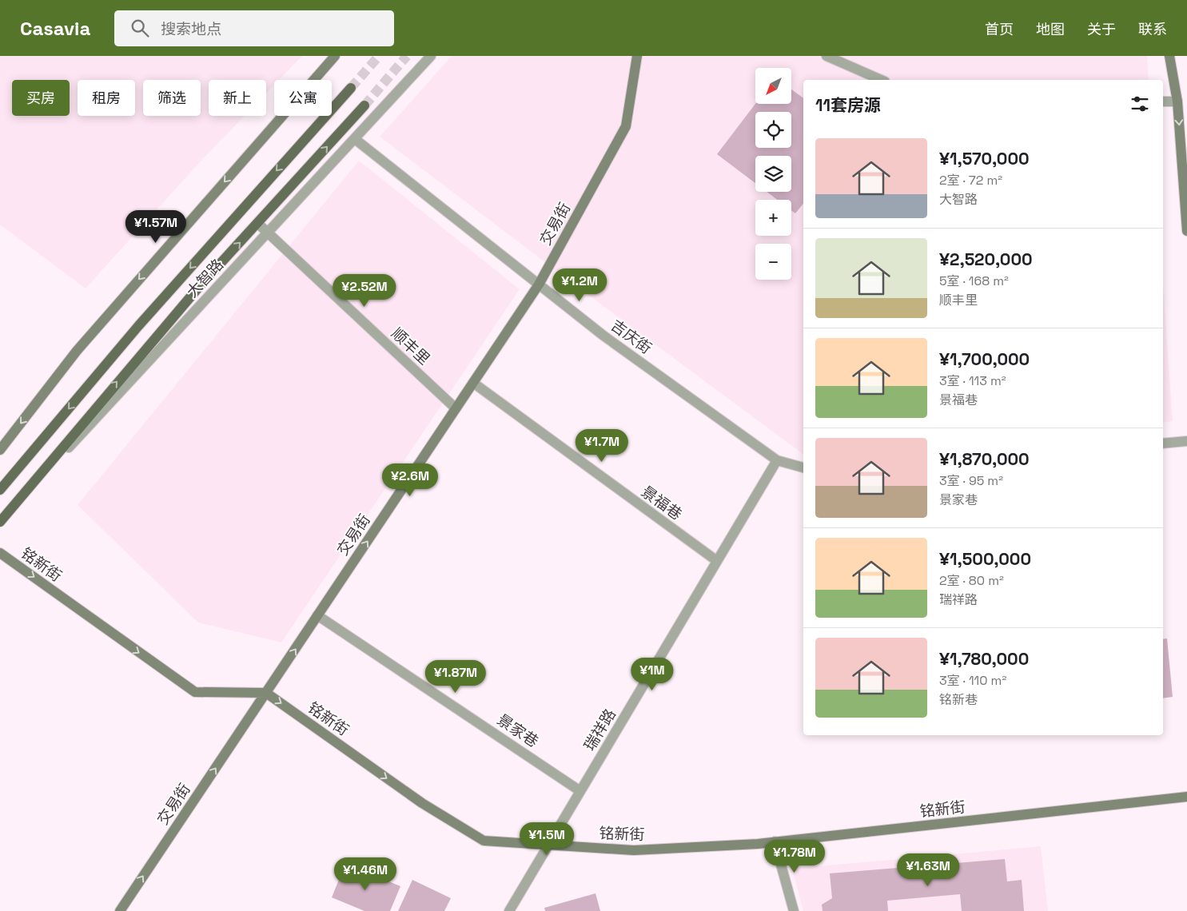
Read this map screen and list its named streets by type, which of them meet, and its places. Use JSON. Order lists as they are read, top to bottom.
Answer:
{
  "streets": {
    "main road": ["大智路"],
    "street": [
      "交易街",
      "吉庆街",
      "顺丰里",
      "景福巷",
      "铭新街",
      "瑞祥路",
      "景家巷"
    ]
  },
  "crossings": [
    ["交易街", "吉庆街"],
    ["交易街", "顺丰里"],
    ["交易街", "景福巷"],
    ["交易街", "铭新街"],
    ["交易街", "景家巷"],
    ["大智路", "吉庆街"],
    ["大智路", "顺丰里"],
    ["吉庆街", "瑞祥路"],
    ["景福巷", "瑞祥路"],
    ["铭新街", "瑞祥路"],
    ["瑞祥路", "景家巷"]
  ],
  "one_way": ["交易街", "铭新街"],
  "north": "bottom left",
  "page": {
    "header": "Casavia",
    "search": "搜索地点",
    "nav": [
      "首页",
      "地图",
      "关于",
      "联系"
    ],
    "map_buttons": ["+", "−"],
    "chip": [
      "买房",
      "租房",
      "筛选",
      "新上",
      "公寓"
    ],
    "heading": "11套房源",
    "list": [
      {
        "name": "¥1,570,000",
        "note": "2室 · 72 m² · 大智路"
      },
      {
        "name": "¥2,520,000",
        "note": "5室 · 168 m² · 顺丰里"
      },
      {
        "name": "¥1,700,000",
        "note": "3室 · 113 m² · 景福巷"
      },
      {
        "name": "¥1,870,000",
        "note": "3室 · 95 m² · 景家巷"
      },
      {
        "name": "¥1,500,000",
        "note": "2室 · 80 m² · 瑞祥路"
      },
      {
        "name": "¥1,780,000",
        "note": "3室 · 110 m² · 铭新巷"
      }
    ],
    "price": [
      "¥1.57M",
      "¥1.2M",
      "¥2.52M",
      "¥1.7M",
      "¥2.6M",
      "¥1M",
      "¥1.87M",
      "¥1.5M",
      "¥1.78M",
      "¥1.63M",
      "¥1.46M"
    ]
  }
}
